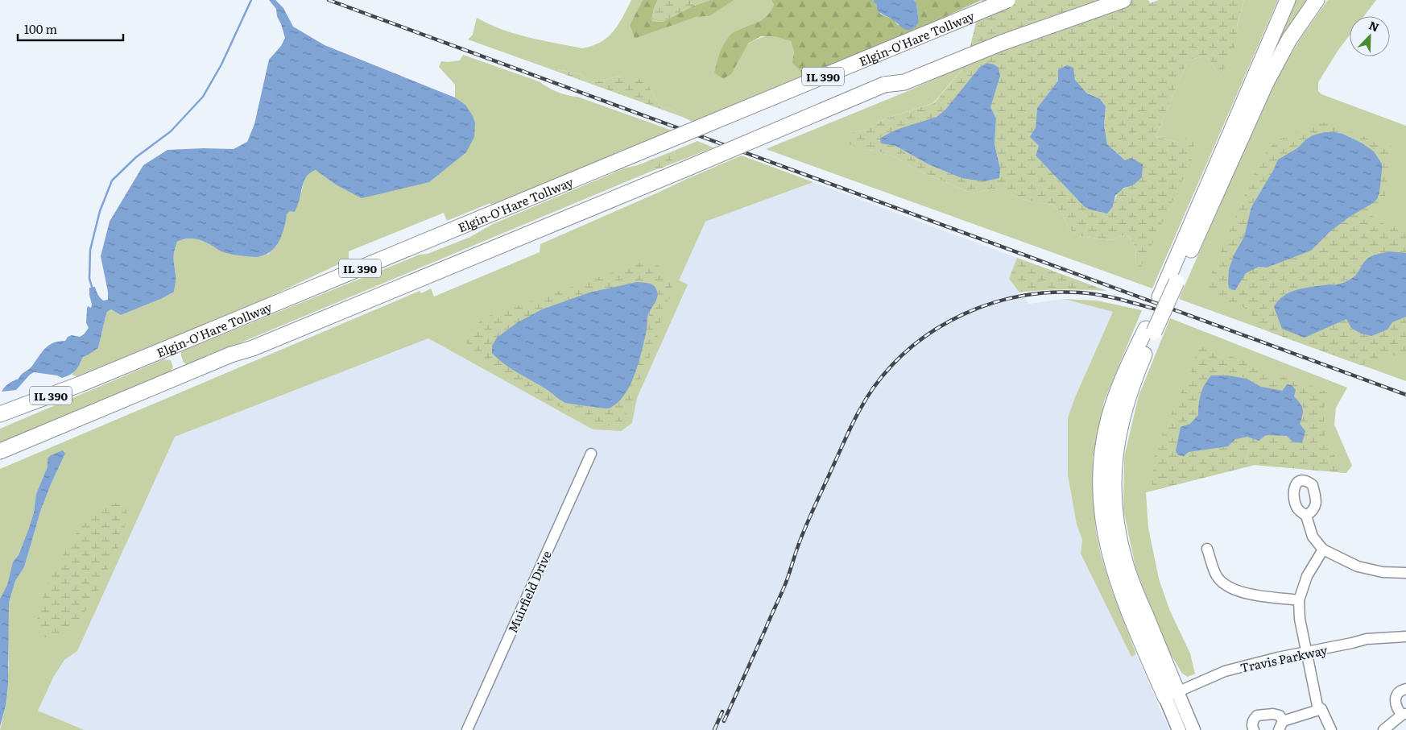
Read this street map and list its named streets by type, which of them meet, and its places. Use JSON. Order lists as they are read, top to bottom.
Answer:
{
  "streets": {
    "highway": ["Elgin-O'Hare Tollway", "IL 390"],
    "street": ["Muirfield Drive", "Travis Parkway"]
  },
  "scale_bar": "100 m",
  "north": "top right"
}
